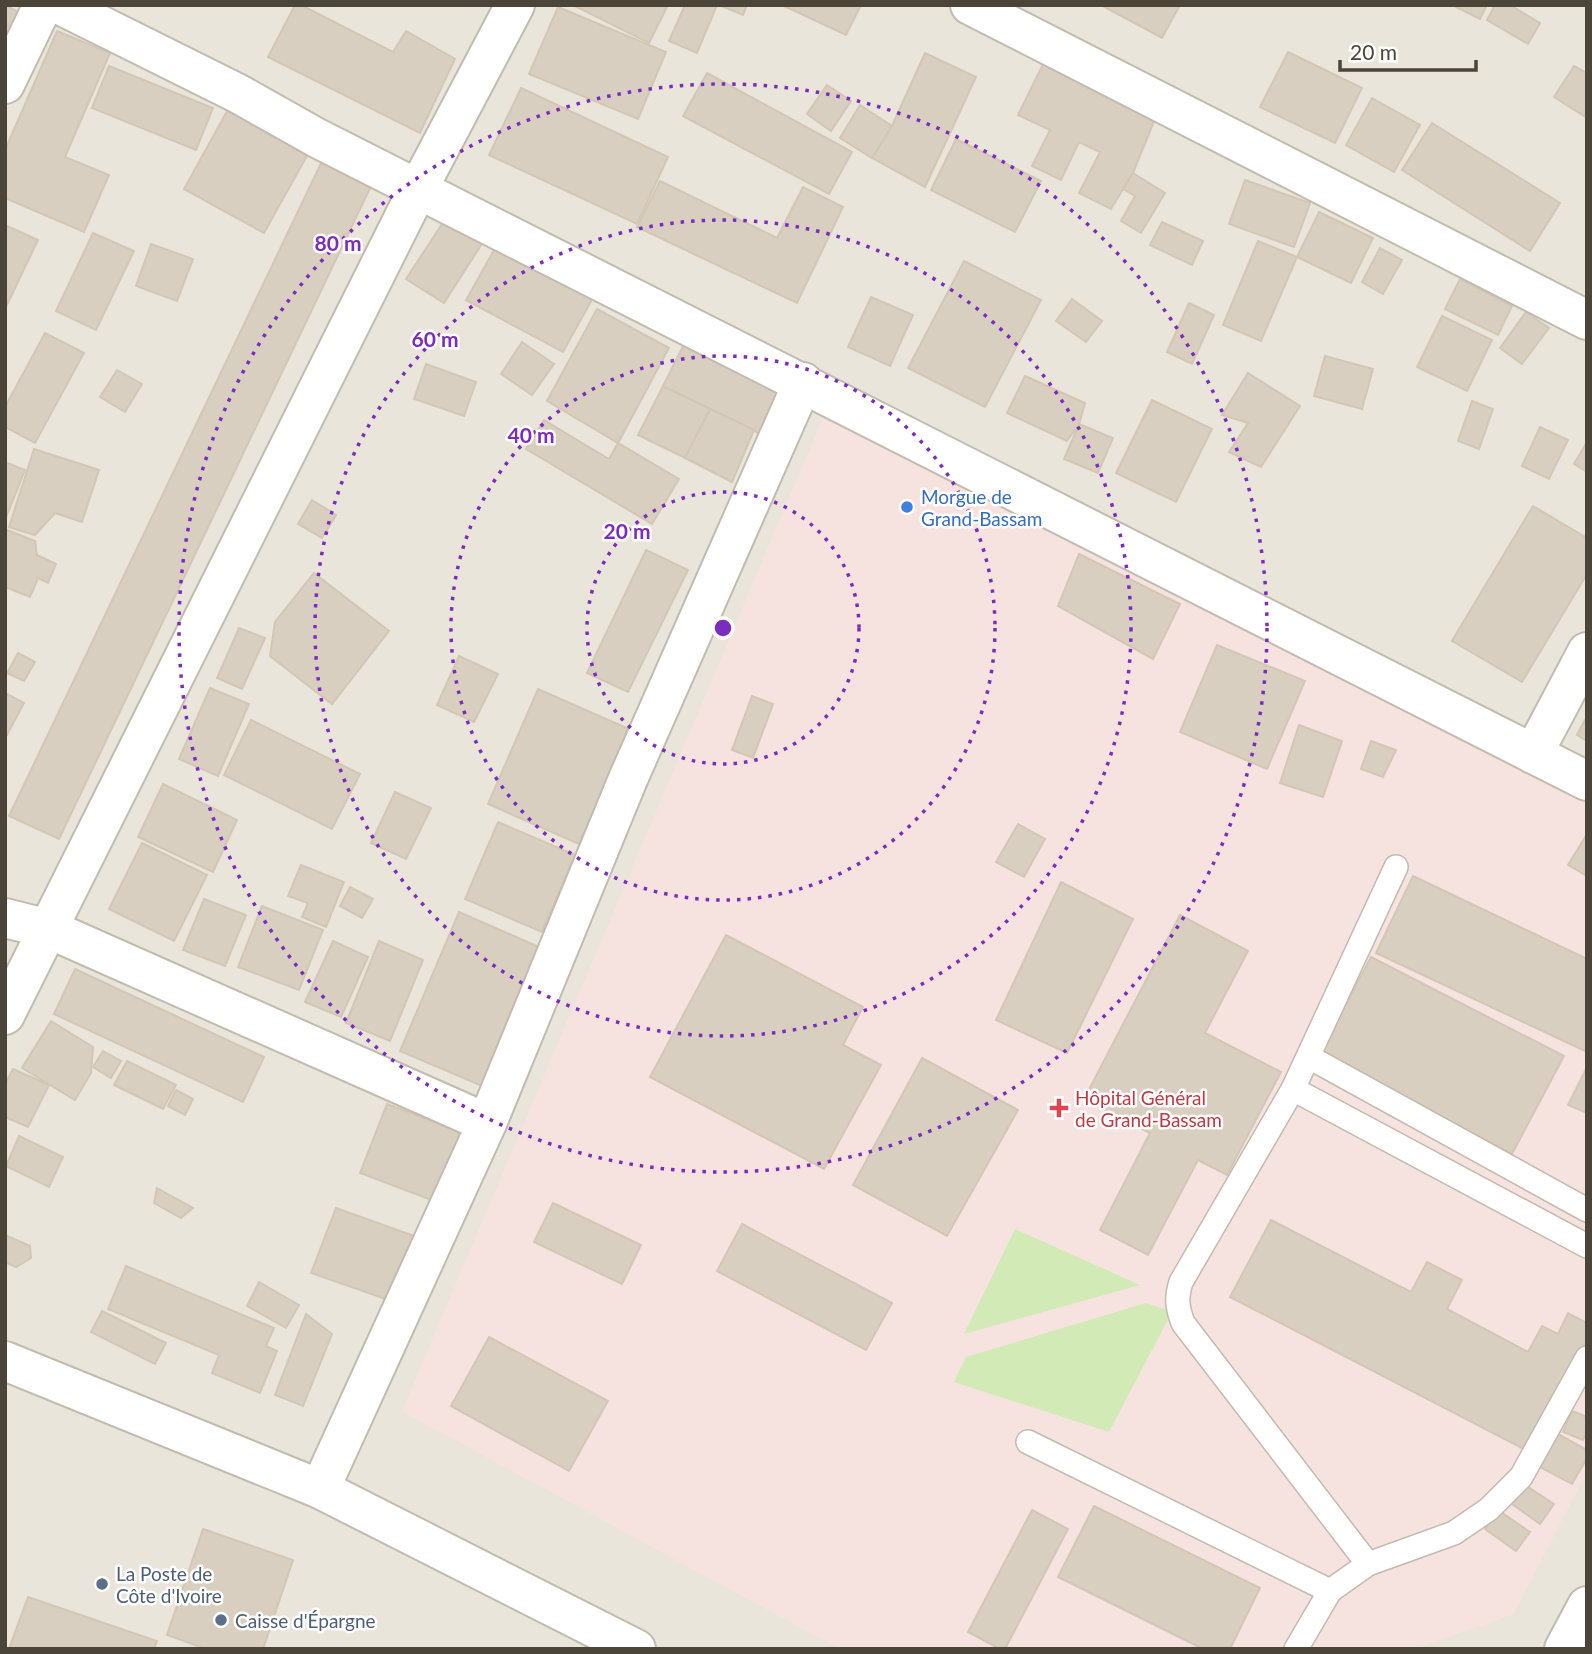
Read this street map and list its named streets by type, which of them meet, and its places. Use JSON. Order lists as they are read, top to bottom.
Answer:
{
  "places": {
    "other": ["Morgue de Grand-Bassam", "La Poste de Côte d'Ivoire", "Caisse d'Épargne"],
    "health": ["Hôpital Général de Grand-Bassam"]
  },
  "scale_bar": "20 m",
  "rings": [
    "80 m",
    "60 m",
    "40 m",
    "20 m"
  ]
}
